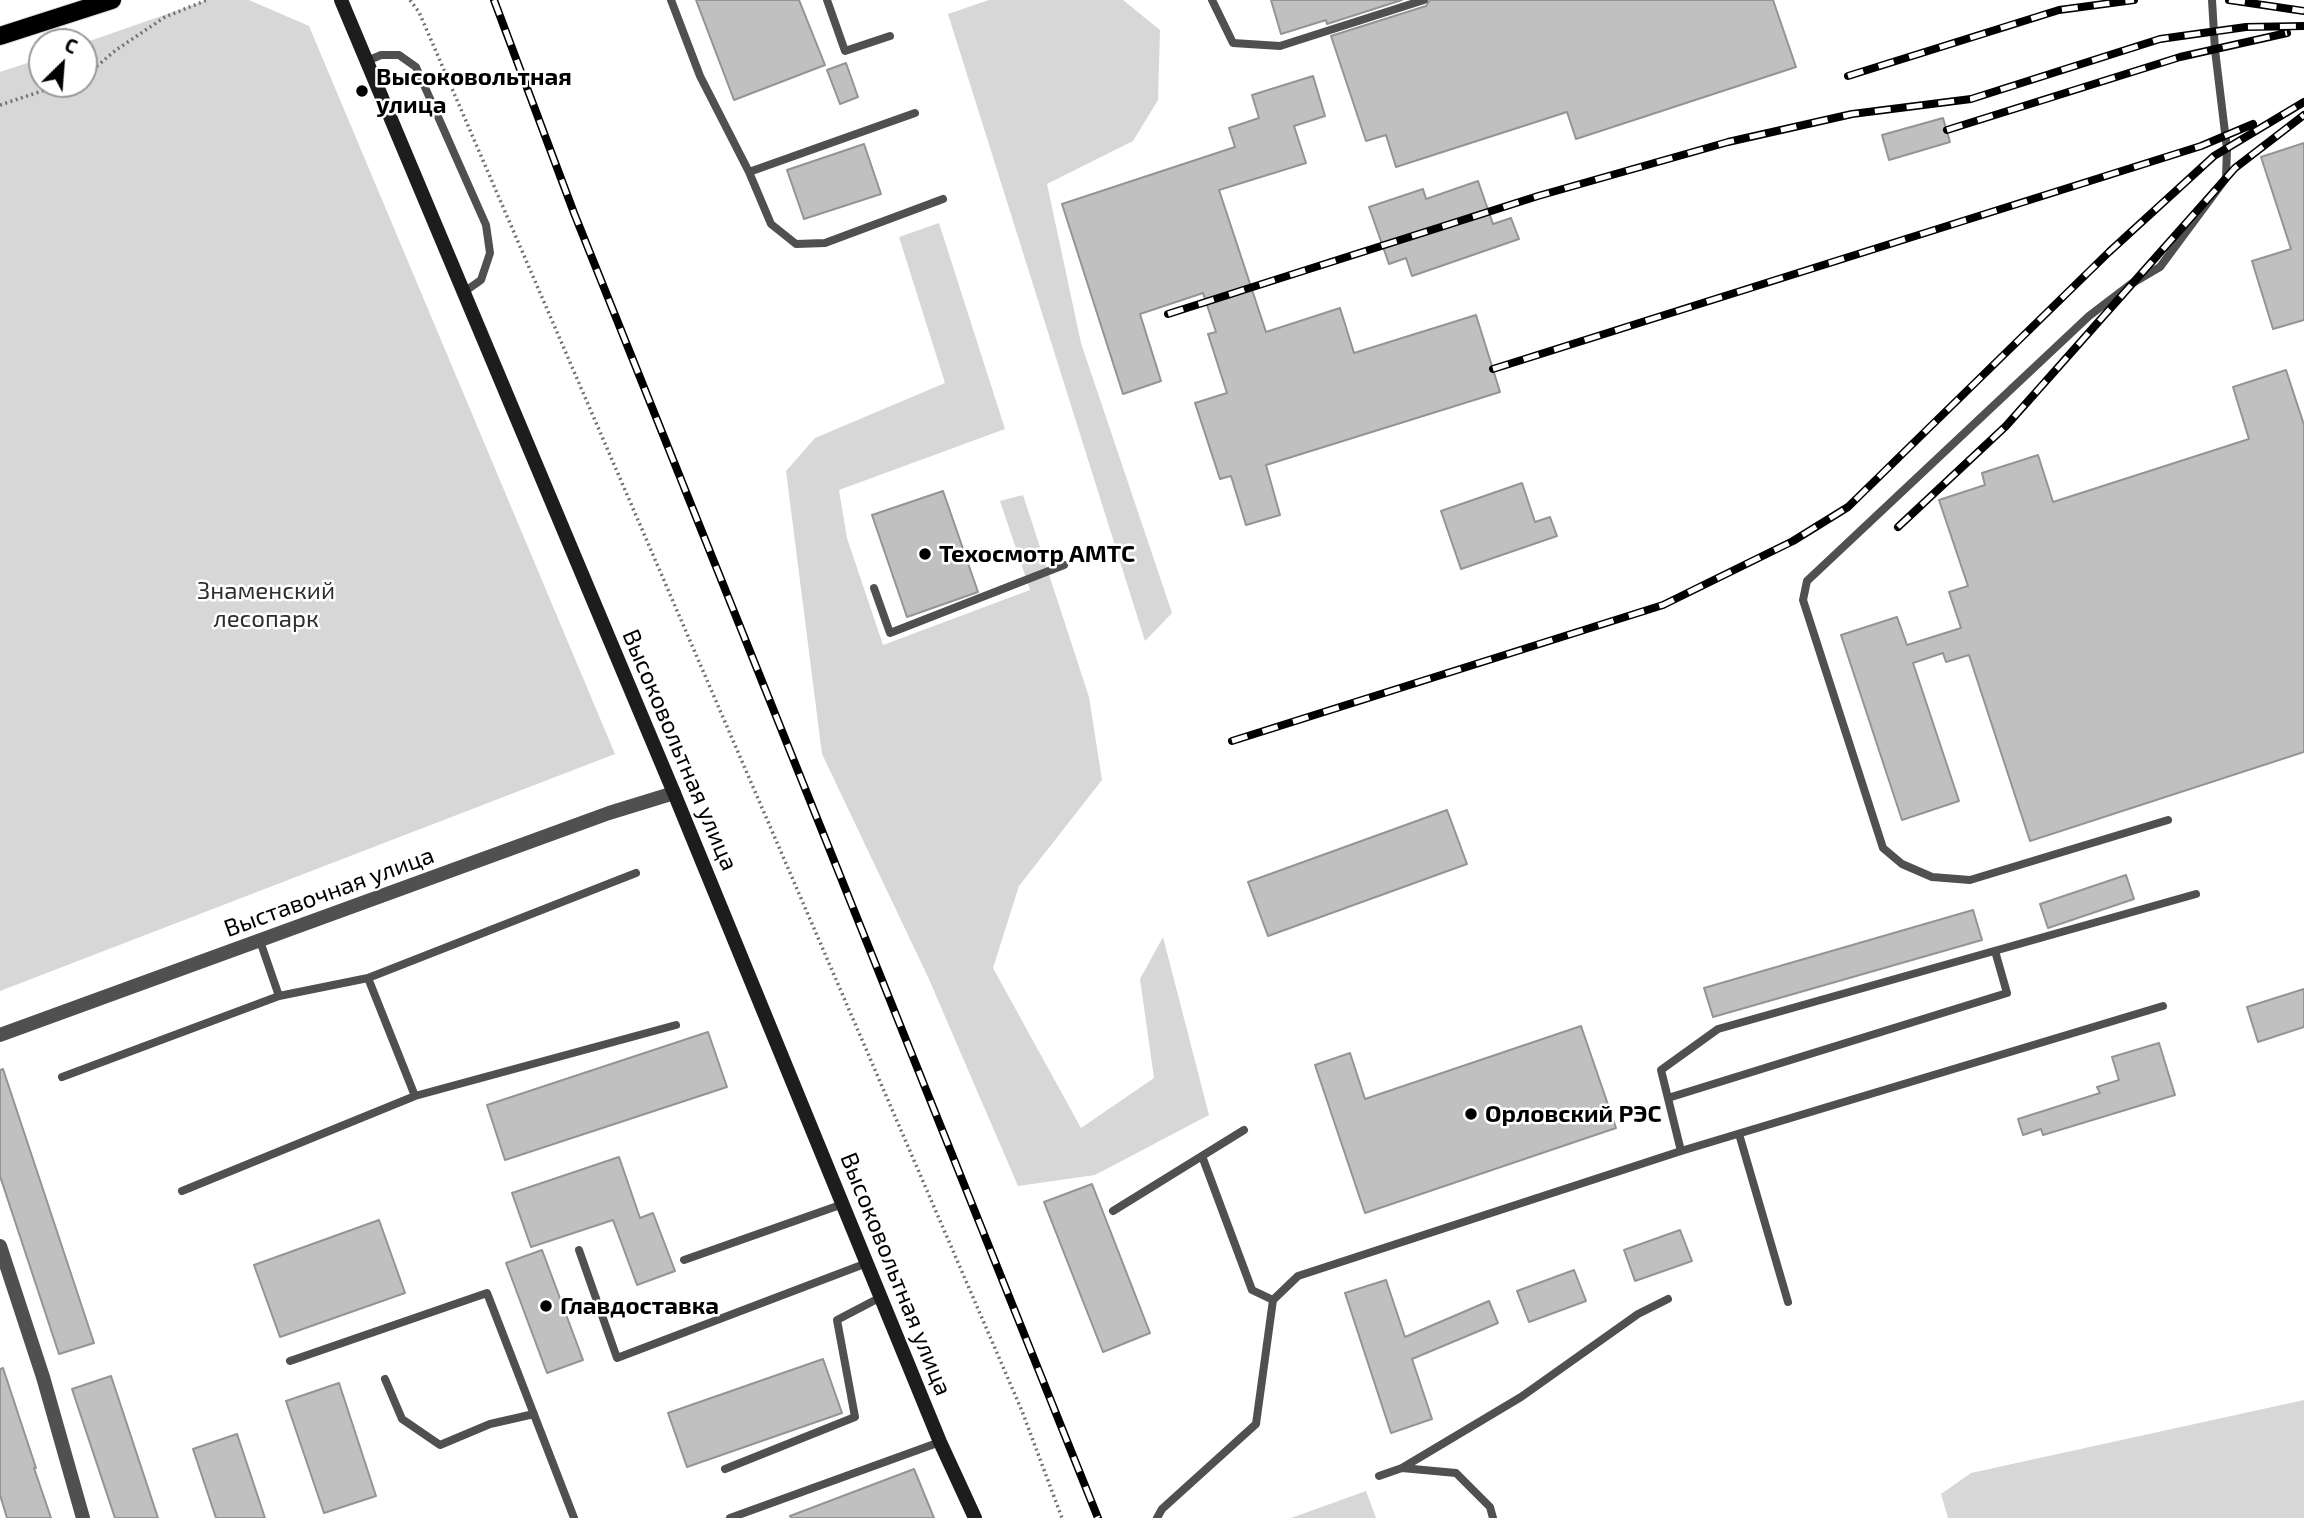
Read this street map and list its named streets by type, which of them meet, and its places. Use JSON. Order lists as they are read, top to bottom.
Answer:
{
  "streets": {
    "main road": ["Высоковольтная улица"],
    "street": ["Выставочная улица"]
  },
  "crossings": [
    ["Высоковольтная улица", "Выставочная улица"]
  ],
  "parks": ["Знаменский лесопарк"],
  "places": [
    "Высоковольтная улица",
    "Техосмотр АМТС",
    "Орловский РЭС",
    "Главдоставка"
  ],
  "north": "top right"
}
